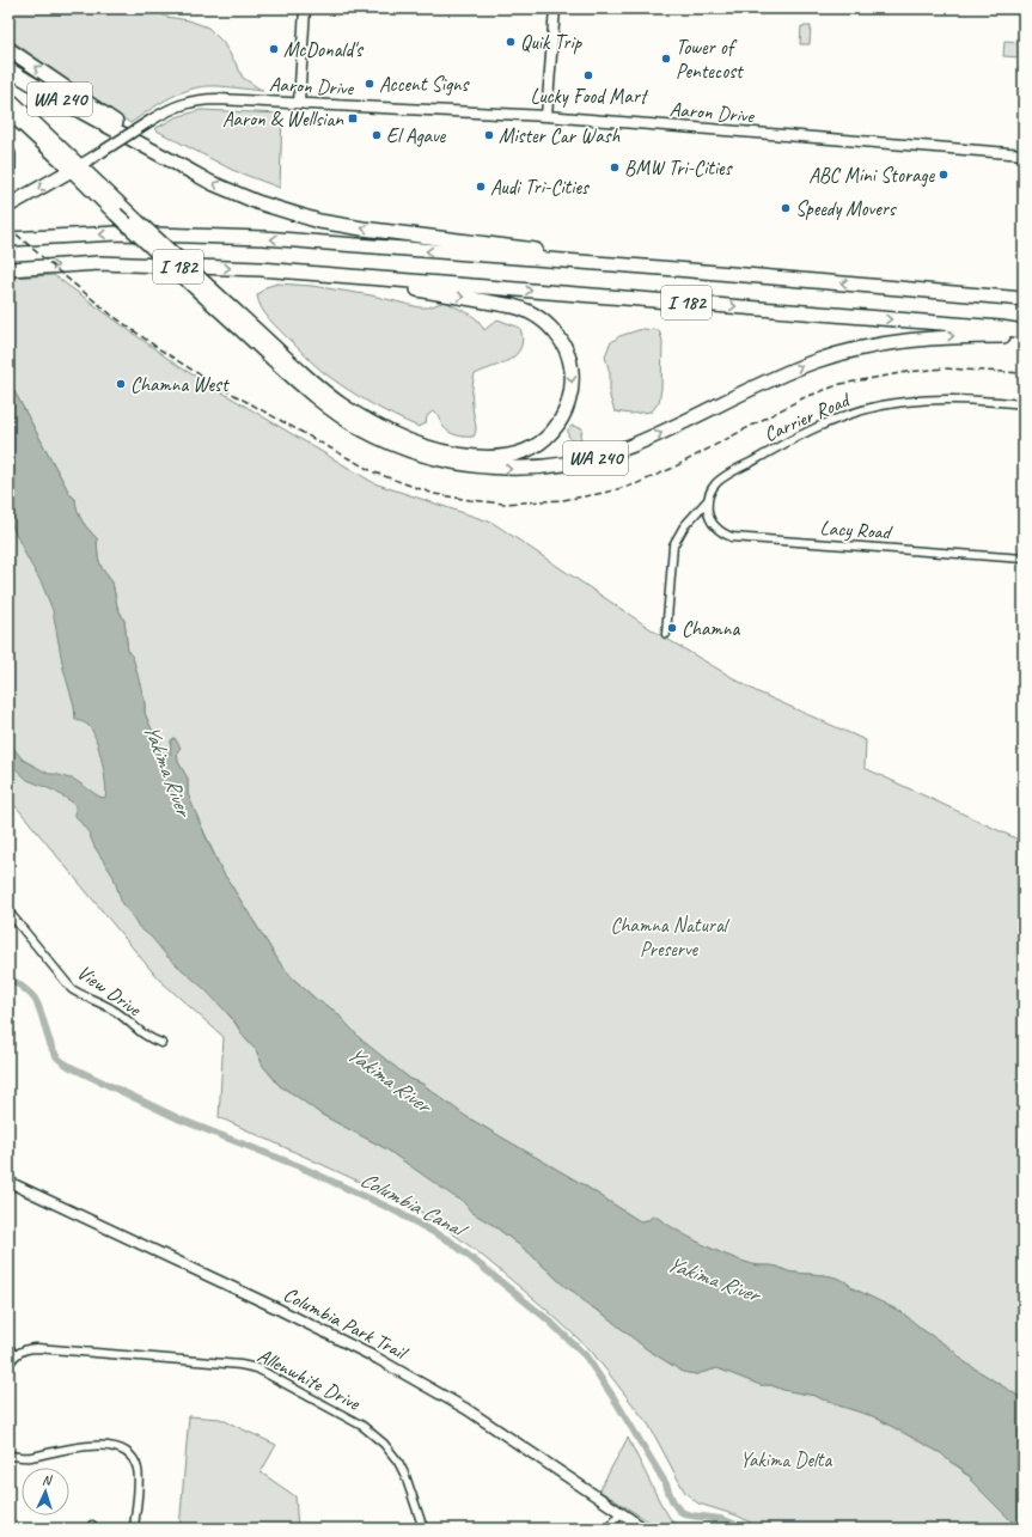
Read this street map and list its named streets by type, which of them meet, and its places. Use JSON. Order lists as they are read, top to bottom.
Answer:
{
  "streets": {
    "highway": ["WA 240", "I 182"],
    "main road": ["Aaron Drive", "Columbia Park Trail"],
    "street": [
      "Carrier Road",
      "Lacy Road",
      "View Drive",
      "Allenwhite Drive"
    ]
  },
  "crossings": [
    ["Aaron Drive", "WA 240"],
    ["WA 240", "I 182"],
    ["Carrier Road", "Lacy Road"]
  ],
  "water": ["Yakima River", "Columbia Canal"],
  "parks": ["Chamna Natural Preserve", "Yakima Delta"],
  "places": {
    "other": [
      "Quik Trip",
      "McDonald's",
      "Tower of Pentecost",
      "Lucky Food Mart",
      "Accent Signs",
      "El Agave",
      "Mister Car Wash",
      "BMW Tri-Cities",
      "ABC Mini Storage",
      "Audi Tri-Cities",
      "Speedy Movers",
      "Chamna West",
      "Chamna"
    ],
    "transit": ["Aaron & Wellsian"]
  },
  "north": "top"
}
